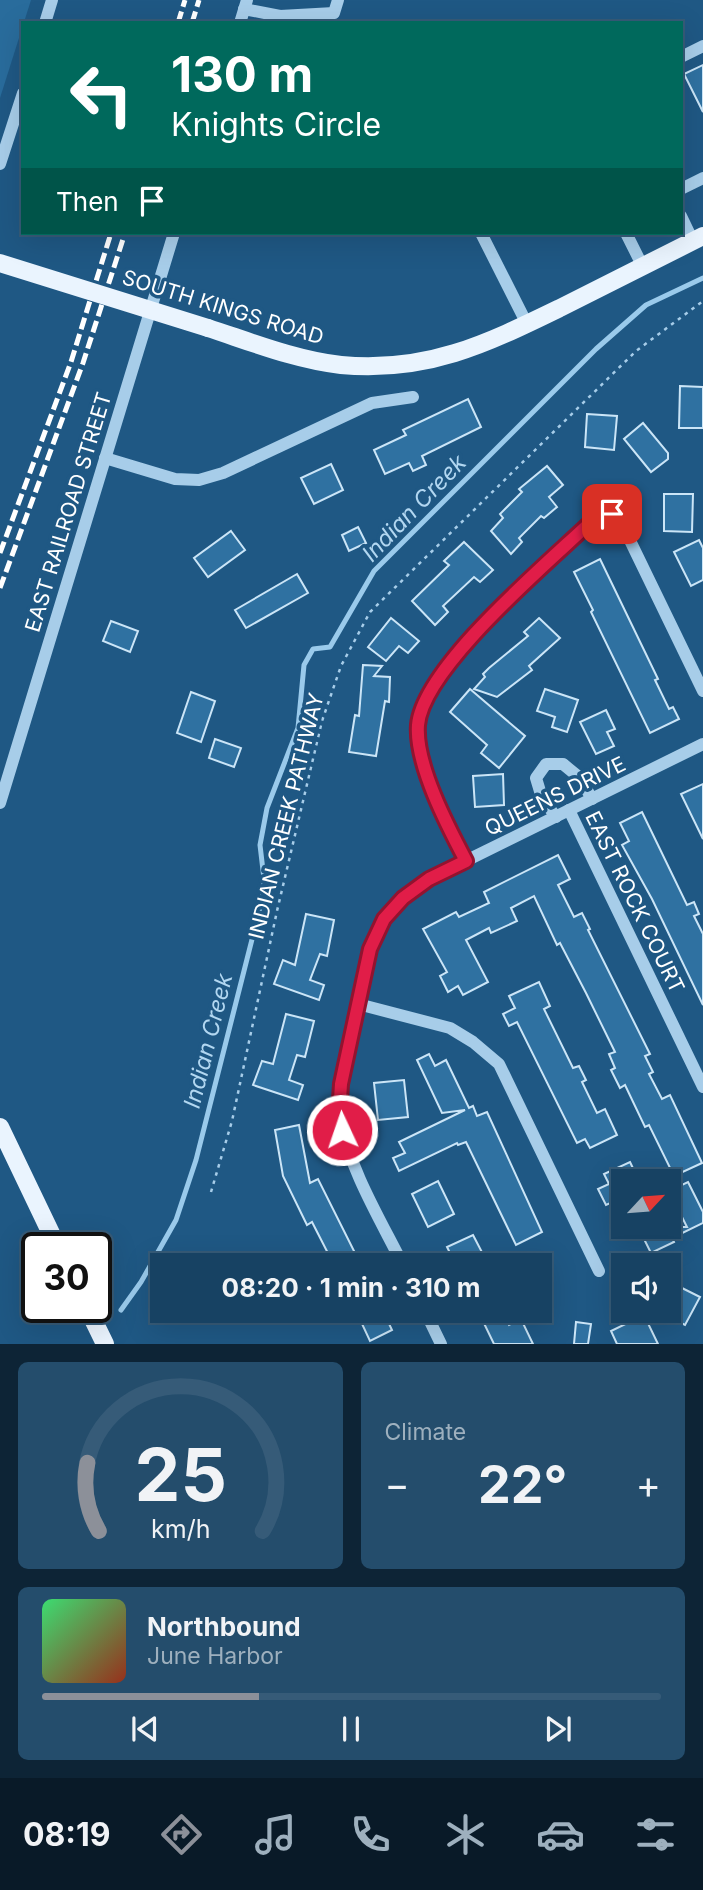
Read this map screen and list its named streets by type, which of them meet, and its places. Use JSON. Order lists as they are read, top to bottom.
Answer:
{
  "streets": {
    "main road": ["SOUTH KINGS ROAD"],
    "street": ["EAST RAILROAD STREET", "QUEENS DRIVE", "EAST ROCK COURT"],
    "path": ["INDIAN CREEK PATHWAY"]
  },
  "crossings": [
    ["QUEENS DRIVE", "EAST ROCK COURT"]
  ],
  "water": ["Indian Creek"],
  "north": "top right",
  "page": {
    "turn": ["130 m", "Knights Circle"],
    "then": "Then",
    "limit": "30",
    "trip": "08:20 · 1 min · 310 m",
    "tile": "Climate",
    "heat": ["−", "22°", "+"],
    "song": ["Northbound", "June Harbor"],
    "tabs": "08:19",
    "gauge": ["25", "km/h"]
  }
}
